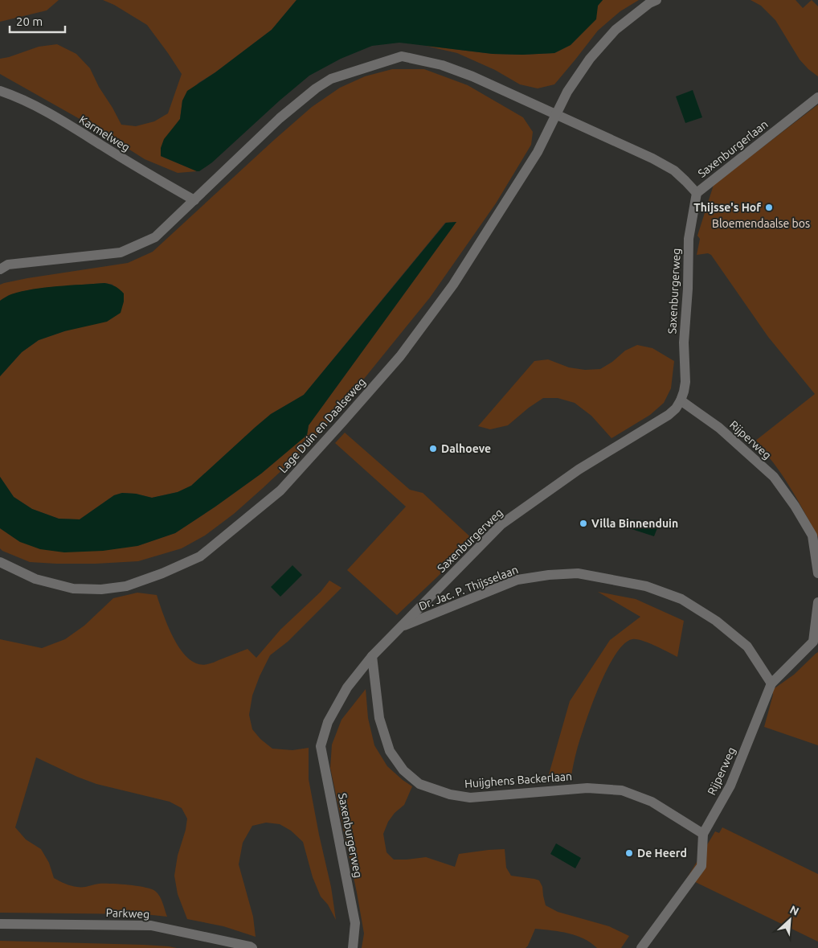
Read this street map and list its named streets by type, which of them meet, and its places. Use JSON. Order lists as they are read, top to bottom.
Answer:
{
  "streets": {
    "street": [
      "Karmelweg",
      "Saxenburgerlaan",
      "Saxenburgerweg",
      "Lage Duin en Daalseweg",
      "Rijperweg",
      "Dr. Jac. P. Thijsselaan",
      "Huijghens Backerlaan",
      "Parkweg"
    ]
  },
  "crossings": [
    ["Saxenburgerlaan", "Saxenburgerweg"],
    ["Saxenburgerlaan", "Lage Duin en Daalseweg"],
    ["Saxenburgerweg", "Rijperweg"],
    ["Saxenburgerweg", "Dr. Jac. P. Thijsselaan"],
    ["Saxenburgerweg", "Huijghens Backerlaan"],
    ["Rijperweg", "Dr. Jac. P. Thijsselaan"],
    ["Rijperweg", "Huijghens Backerlaan"]
  ],
  "parks": ["Bloemendaalse bos"],
  "places": [
    "Thijsse's Hof",
    "Dalhoeve",
    "Villa Binnenduin",
    "De Heerd"
  ],
  "scale_bar": "20 m",
  "north": "top right"
}
